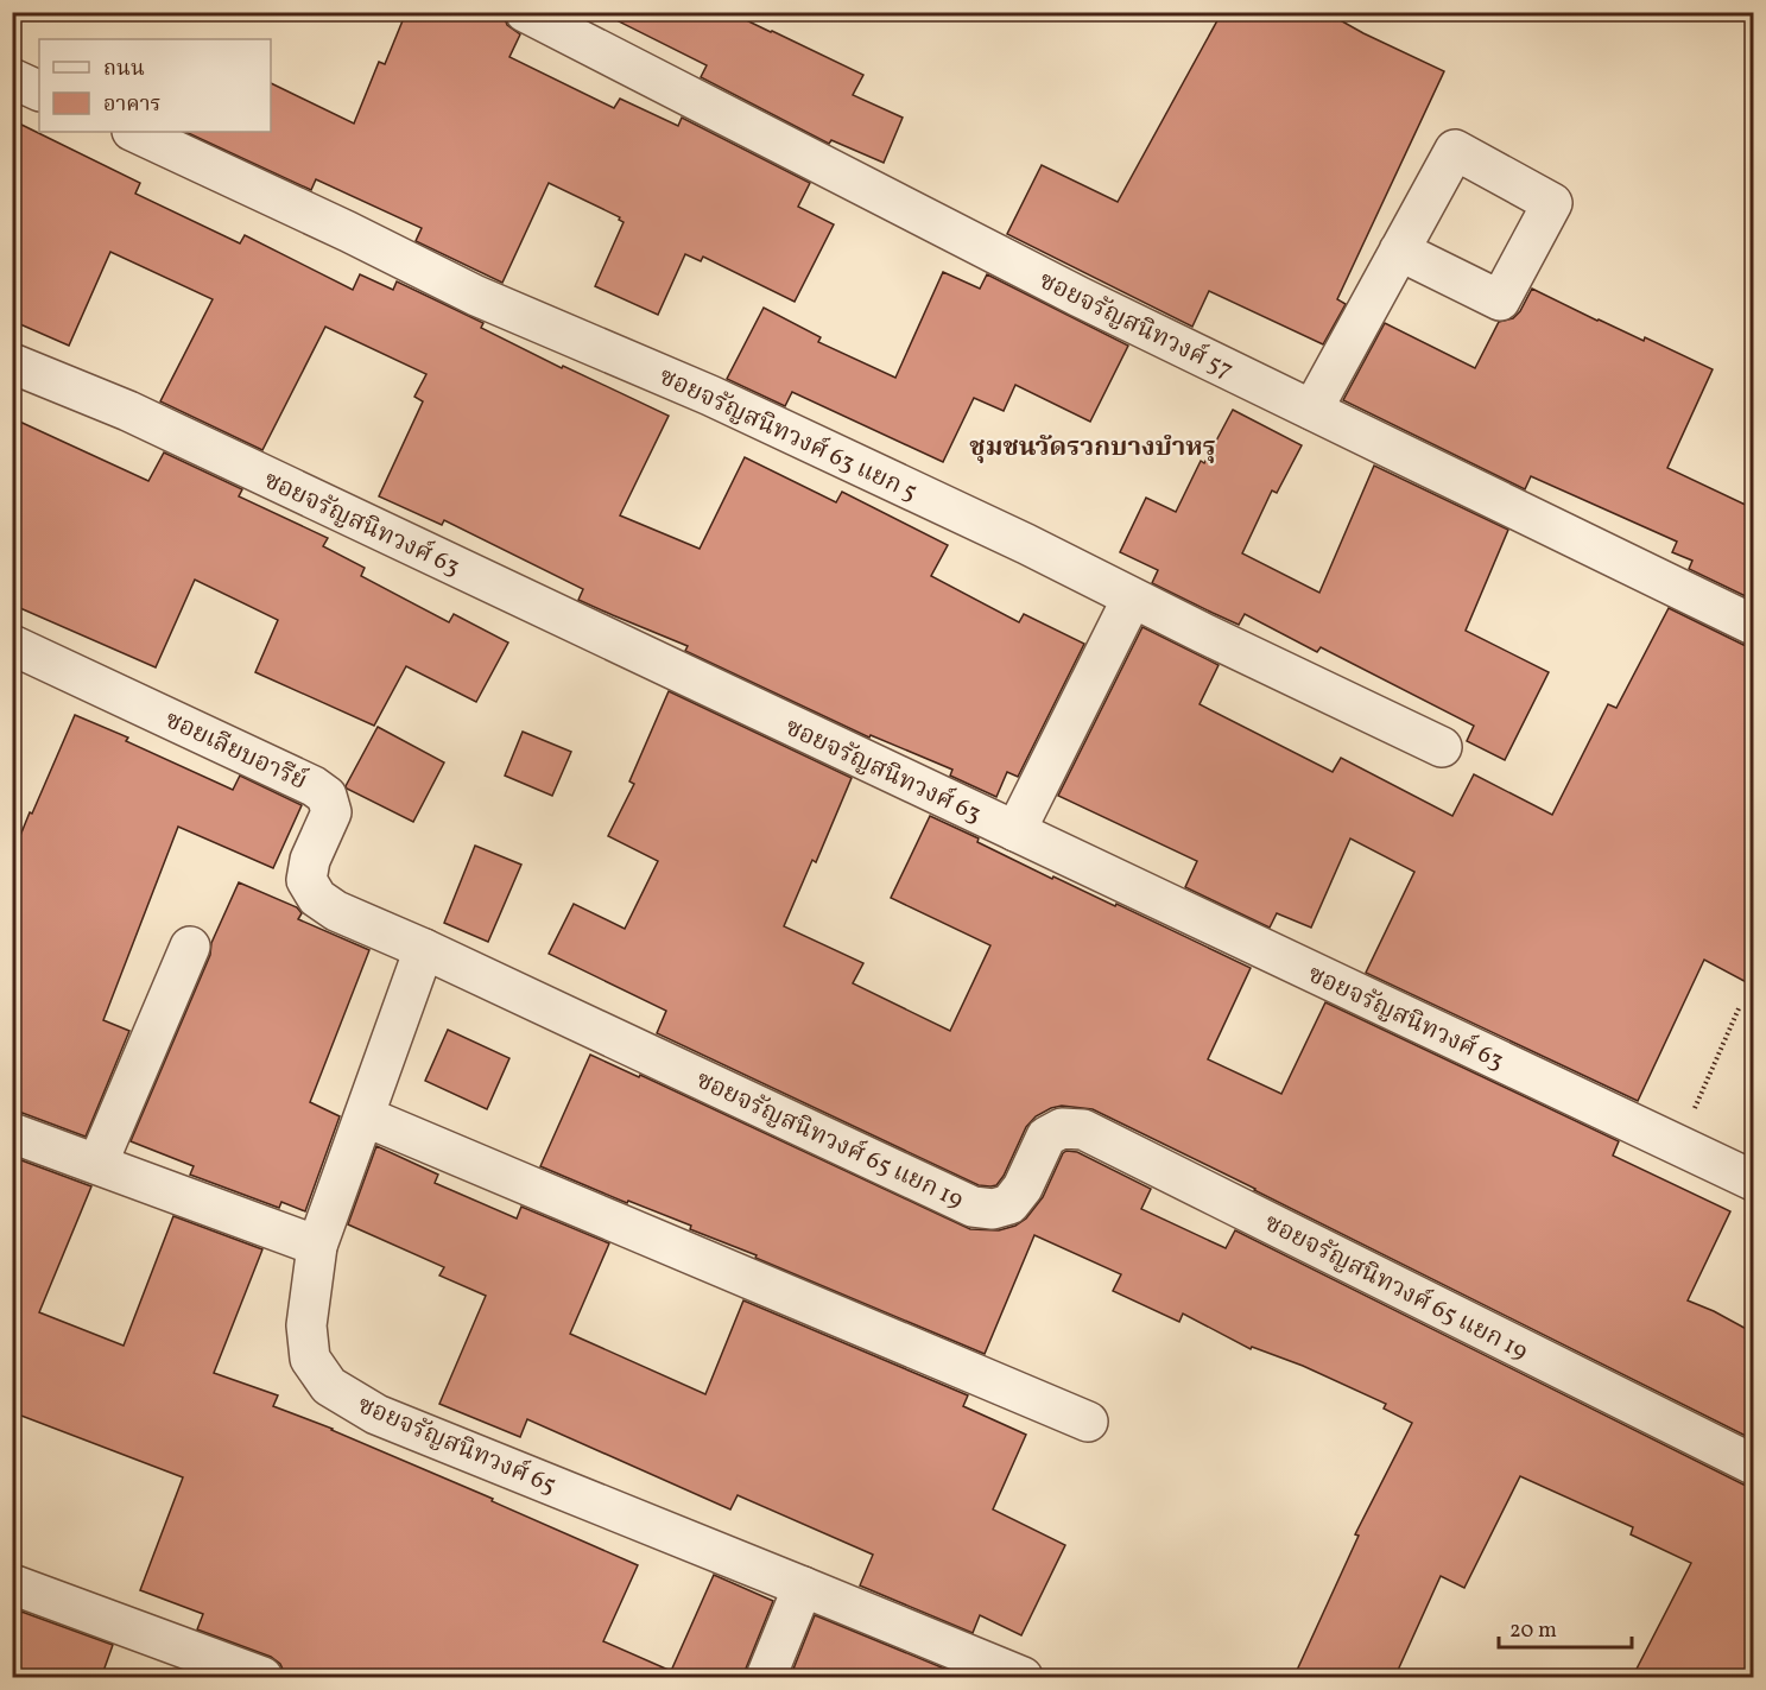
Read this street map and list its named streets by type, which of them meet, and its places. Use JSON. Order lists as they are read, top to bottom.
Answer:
{
  "streets": {
    "street": [
      "ซอยจรัญสนิทวงศ์ 57",
      "ซอยจรัญสนิทวงศ์ 63 แยก 5",
      "ซอยจรัญสนิทวงศ์ 63",
      "ซอยเลียบอารีย์",
      "ซอยจรัญสนิทวงศ์ 65 แยก 19",
      "ซอยจรัญสนิทวงศ์ 65"
    ]
  },
  "crossings": [
    ["ซอยเลียบอารีย์", "ซอยจรัญสนิทวงศ์ 65 แยก 19"]
  ],
  "districts": ["ชุมชนวัดรวกบางบำหรุ"],
  "legend": ["ถนน", "อาคาร"],
  "scale_bar": "20 m"
}
